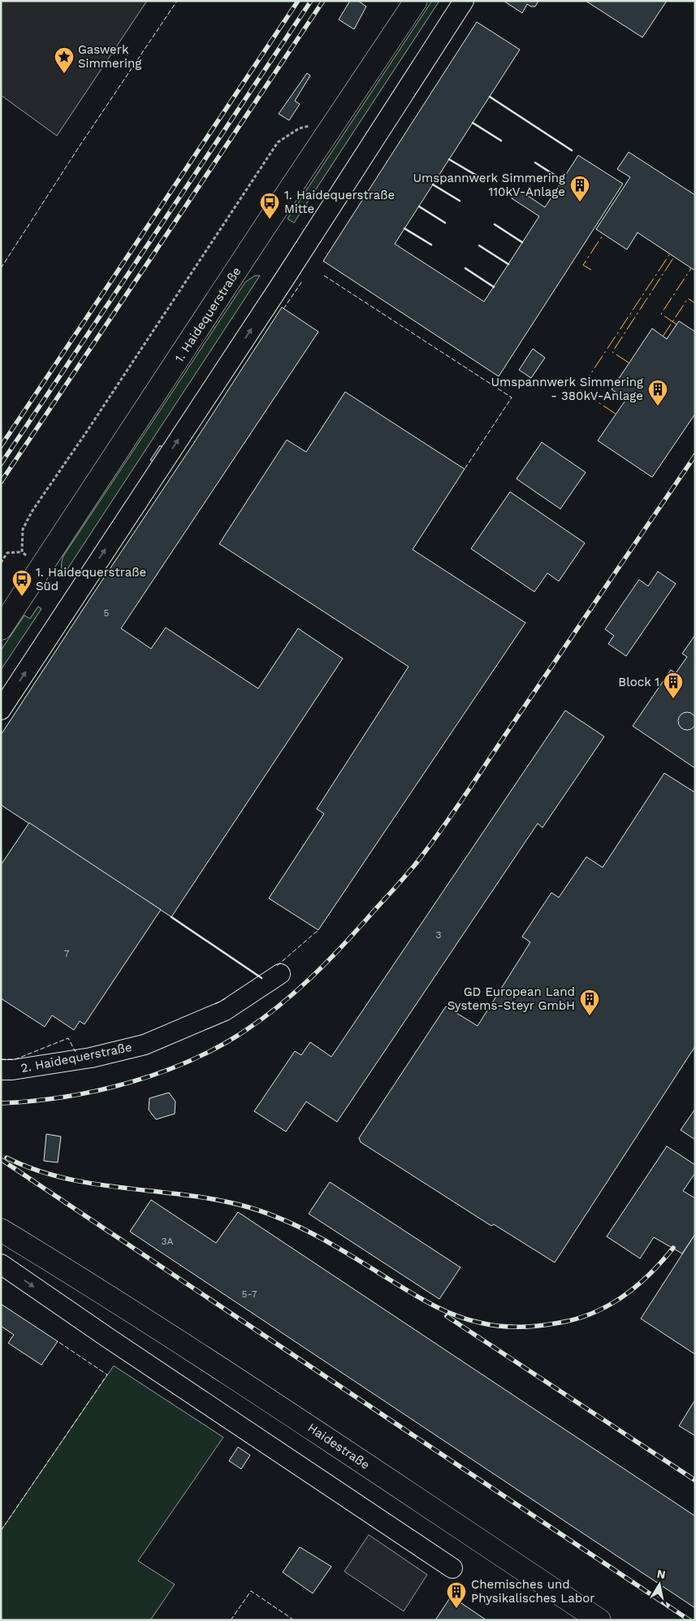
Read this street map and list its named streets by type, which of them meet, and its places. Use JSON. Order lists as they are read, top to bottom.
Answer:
{
  "streets": {
    "main road": ["1. Haidequerstraße", "Haidestraße"],
    "lane": ["2. Haidequerstraße"]
  },
  "places": {
    "place": ["Gaswerk Simmering"],
    "building": [
      "Umspannwerk Simmering 110kV-Anlage",
      "Umspannwerk Simmering - 380kV-Anlage",
      "Block 1",
      "GD European Land Systems-Steyr GmbH",
      "Chemisches und Physikalisches Labor"
    ],
    "bus stop": ["1. Haidequerstraße Mitte", "1. Haidequerstraße Süd"]
  },
  "house_numbers": [
    "5",
    "3",
    "7",
    "3A",
    "5-7"
  ],
  "north": "top"
}
